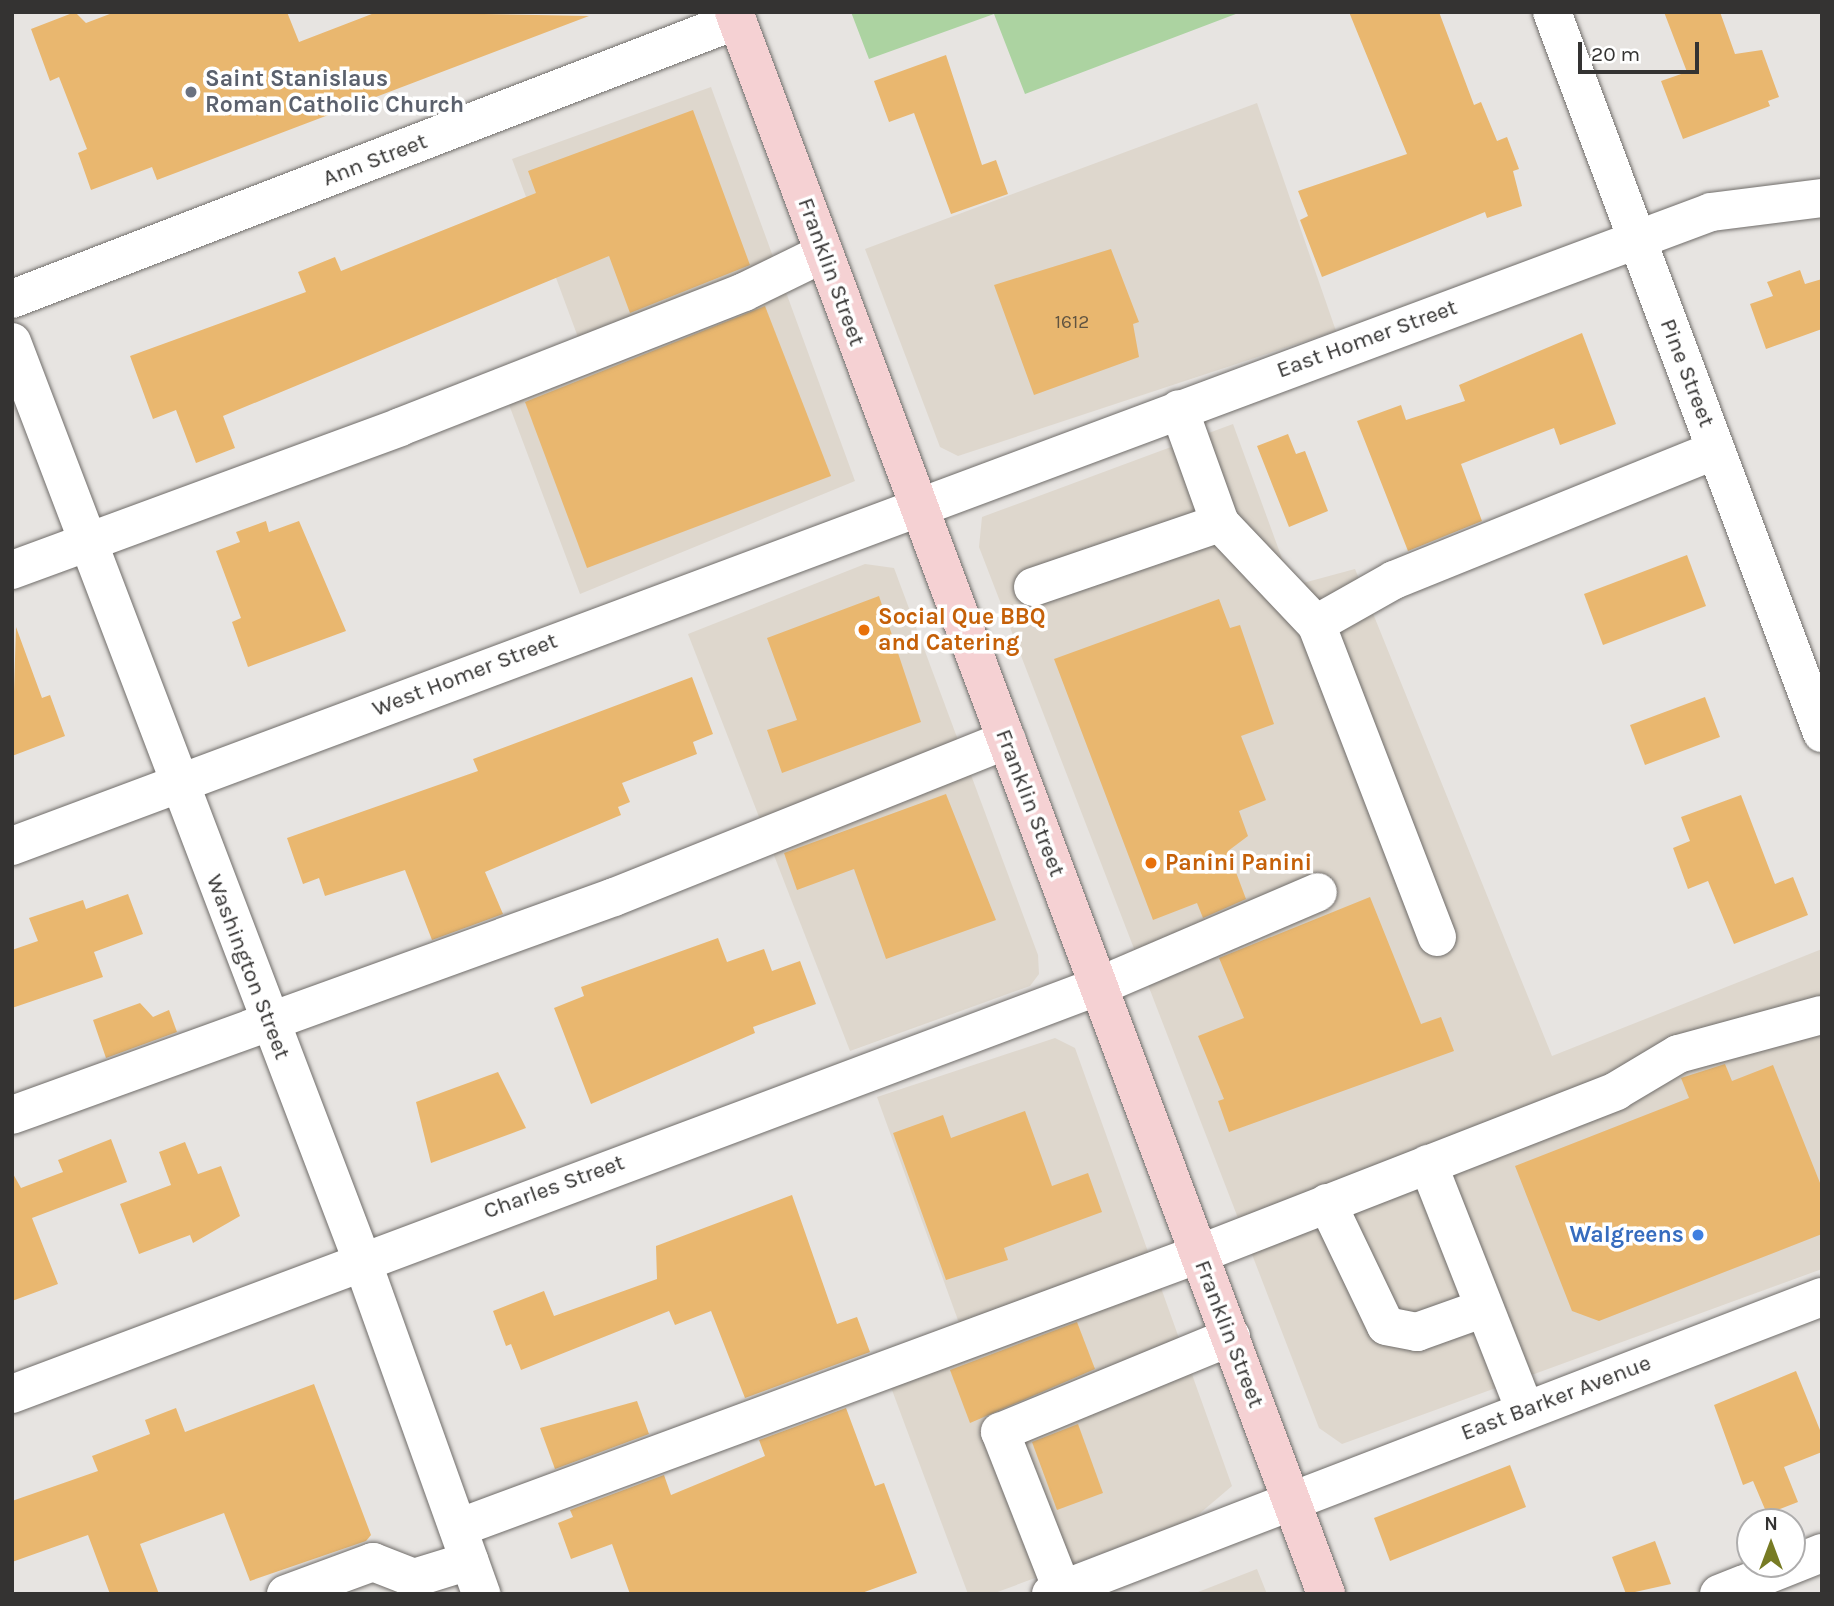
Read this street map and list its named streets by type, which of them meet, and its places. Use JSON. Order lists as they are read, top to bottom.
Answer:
{
  "streets": {
    "main road": ["Franklin Street"],
    "street": [
      "Ann Street",
      "East Homer Street",
      "Pine Street",
      "West Homer Street",
      "Washington Street",
      "Charles Street",
      "East Barker Avenue"
    ]
  },
  "crossings": [
    ["Ann Street", "Franklin Street"],
    ["Franklin Street", "East Homer Street"],
    ["Franklin Street", "West Homer Street"],
    ["Franklin Street", "Charles Street"],
    ["Franklin Street", "East Barker Avenue"],
    ["East Homer Street", "Pine Street"],
    ["East Homer Street", "West Homer Street"],
    ["West Homer Street", "Washington Street"],
    ["Washington Street", "Charles Street"]
  ],
  "places": [
    "Saint Stanislaus Roman Catholic Church",
    "Social Que BBQ and Catering",
    "Panini Panini",
    "Walgreens"
  ],
  "house_numbers": ["1612"],
  "scale_bar": "20 m",
  "north": "top"
}
